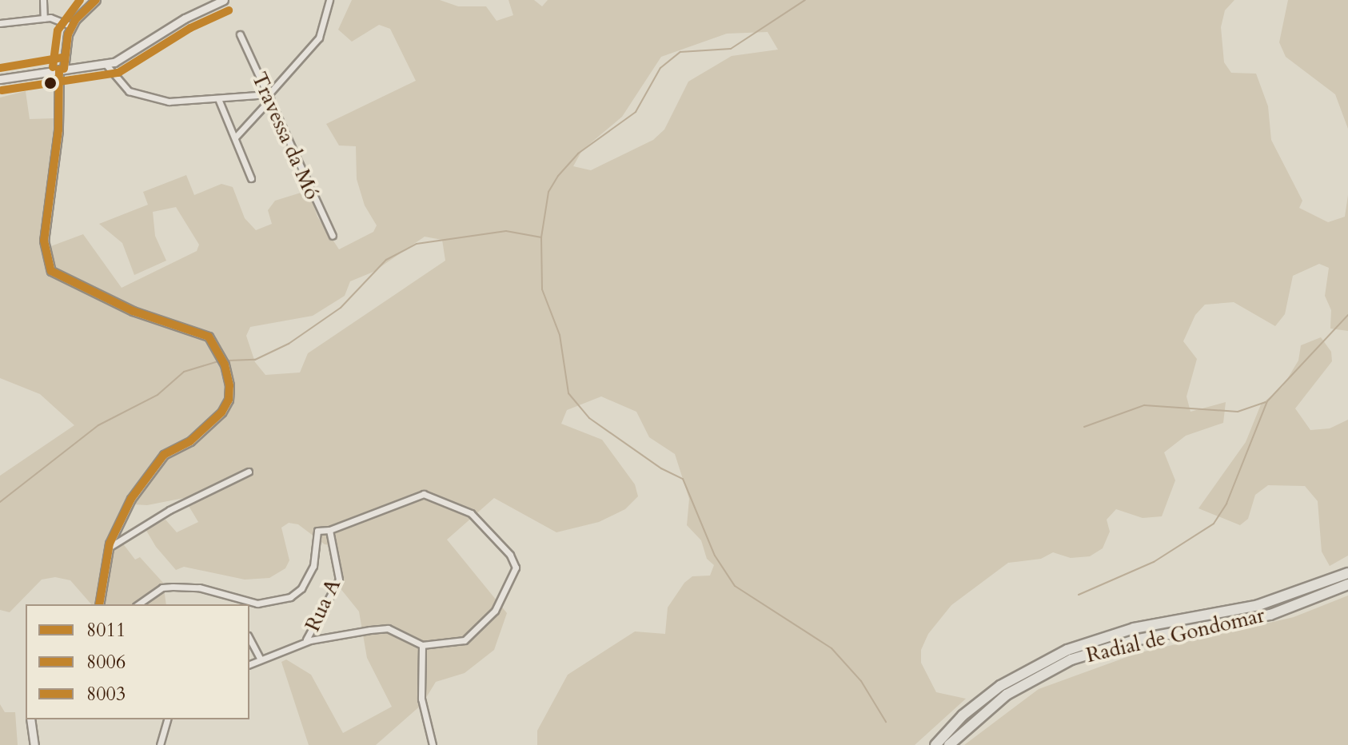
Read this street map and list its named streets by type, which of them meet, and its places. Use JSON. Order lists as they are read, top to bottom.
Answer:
{
  "streets": {
    "highway": ["Radial de Gondomar"],
    "street": ["Travessa da Mó", "Rua A"]
  },
  "lines": ["transit line 8011", "transit line 8003", "transit line 8006"],
  "legend": ["8011", "8006", "8003"]
}
